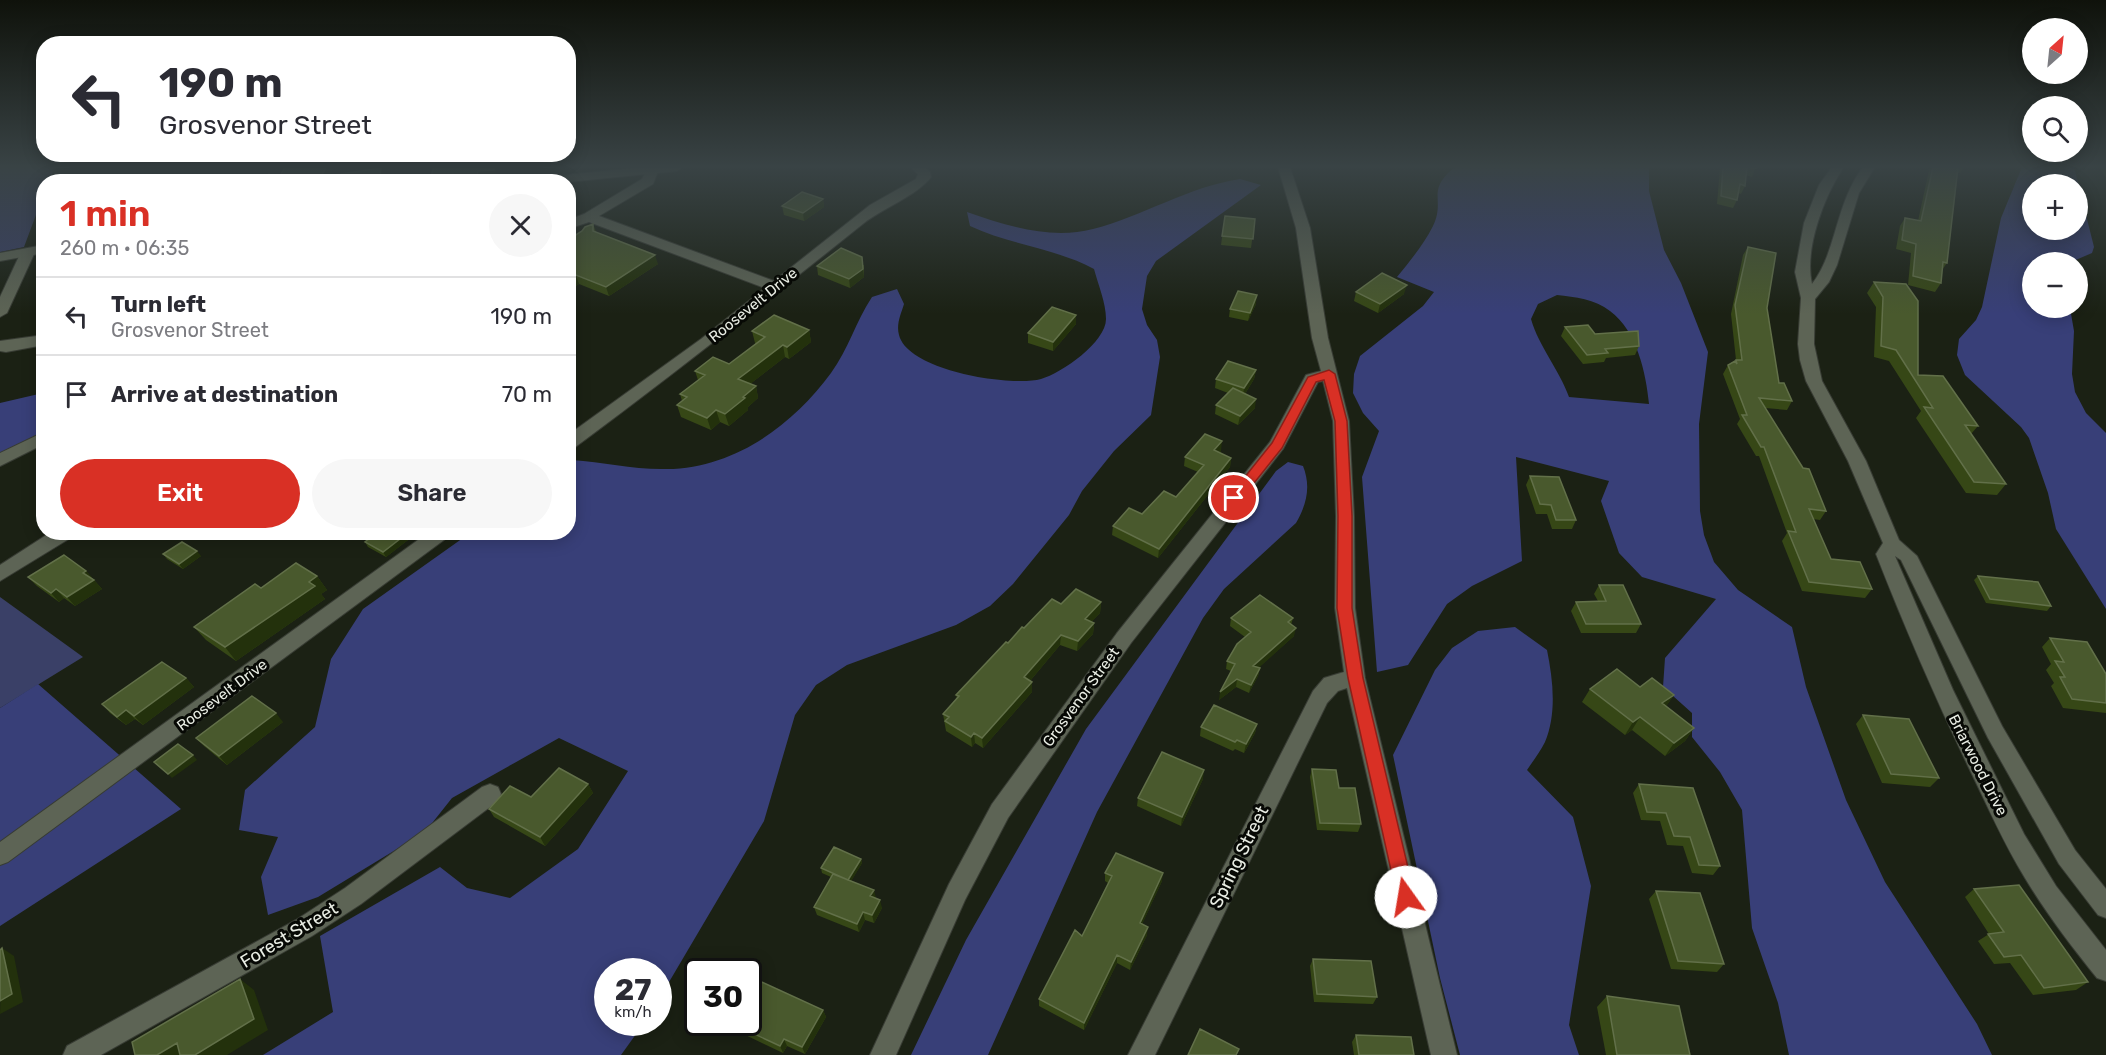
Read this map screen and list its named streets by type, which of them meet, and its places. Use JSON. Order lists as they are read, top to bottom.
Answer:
{
  "streets": {
    "street": [
      "Roosevelt Drive",
      "Grosvenor Street",
      "Briarwood Drive",
      "Spring Street",
      "Forest Street"
    ]
  },
  "north": "top right",
  "page": {
    "map_buttons": ["+", "−"],
    "turn": ["190 m", "Grosvenor Street"],
    "heading": ["1 min", "260 m · 06:35"],
    "list": [
      {
        "name": "Turn left",
        "note": "Grosvenor Street",
        "value": "190 m"
      },
      {
        "name": "Arrive at destination",
        "value": "70 m"
      }
    ],
    "buttons": ["Exit", "Share"],
    "speed": "27 km/h",
    "limit": "30"
  }
}
